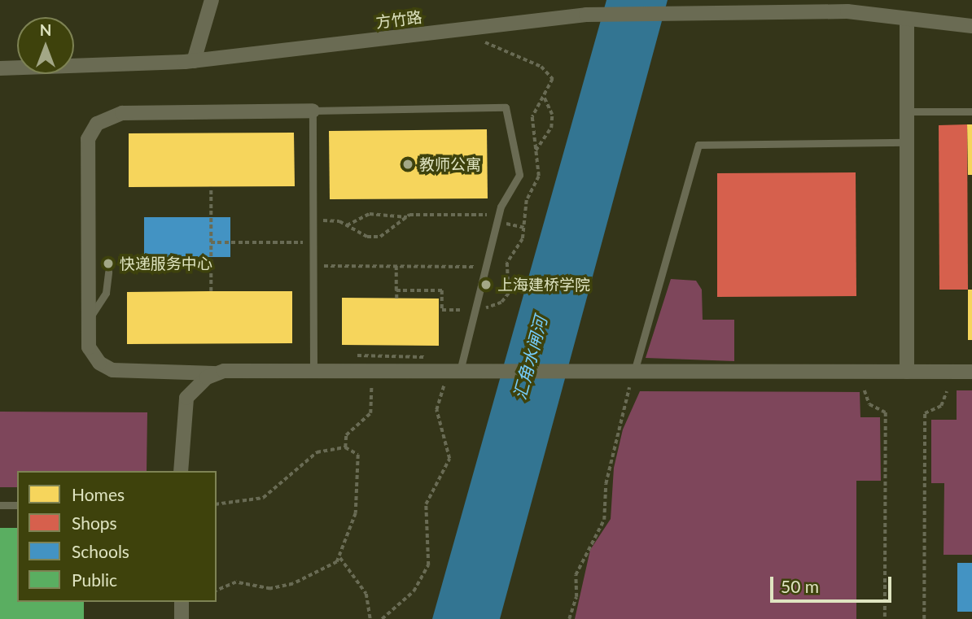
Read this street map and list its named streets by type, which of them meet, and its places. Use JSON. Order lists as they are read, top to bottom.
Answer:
{
  "streets": {
    "street": ["方竹路"]
  },
  "water": ["汇角水闸河"],
  "places": ["教师公寓", "快递服务中心", "上海建桥学院"],
  "legend": [
    "Homes",
    "Shops",
    "Schools",
    "Public"
  ],
  "scale_bar": "50 m",
  "north": "top"
}
